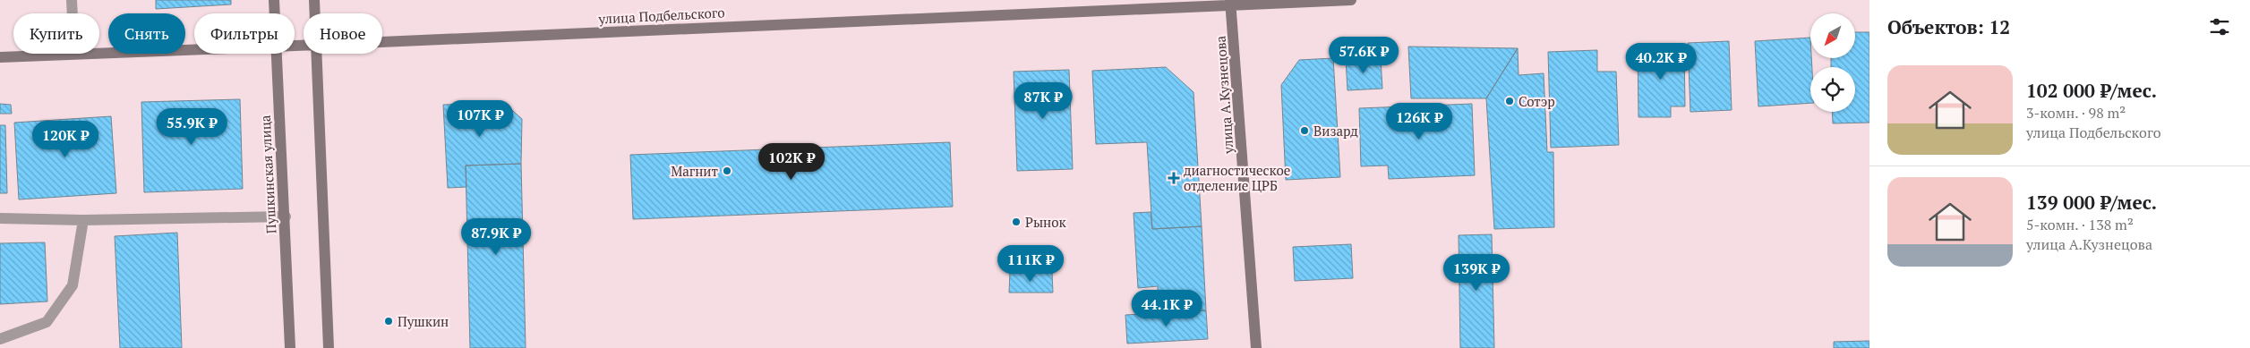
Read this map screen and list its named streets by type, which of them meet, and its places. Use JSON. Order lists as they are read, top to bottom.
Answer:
{
  "streets": {
    "main road": ["улица Подбельского", "улица А.Кузнецова", "Пушкинская улица"]
  },
  "crossings": [
    ["улица Подбельского", "улица А.Кузнецова"]
  ],
  "places": {
    "other": [
      "Сотэр",
      "Визард",
      "Магнит",
      "Рынок",
      "Пушкин"
    ],
    "health": ["диагностическое отделение ЦРБ"]
  },
  "north": "bottom left",
  "page": {
    "heading": "Объектов: 12",
    "chip": [
      "Купить",
      "Снять",
      "Фильтры",
      "Новое"
    ],
    "price": [
      "57.6K ₽",
      "40.2K ₽",
      "87K ₽",
      "107K ₽",
      "126K ₽",
      "55.9K ₽",
      "120K ₽",
      "102K ₽",
      "87.9K ₽",
      "111K ₽",
      "139K ₽",
      "44.1K ₽"
    ],
    "list": [
      {
        "name": "102 000 ₽/мес.",
        "note": "3-комн. · 98 m² · улица Подбельского"
      },
      {
        "name": "139 000 ₽/мес.",
        "note": "5-комн. · 138 m² · улица А.Кузнецова"
      }
    ]
  }
}
